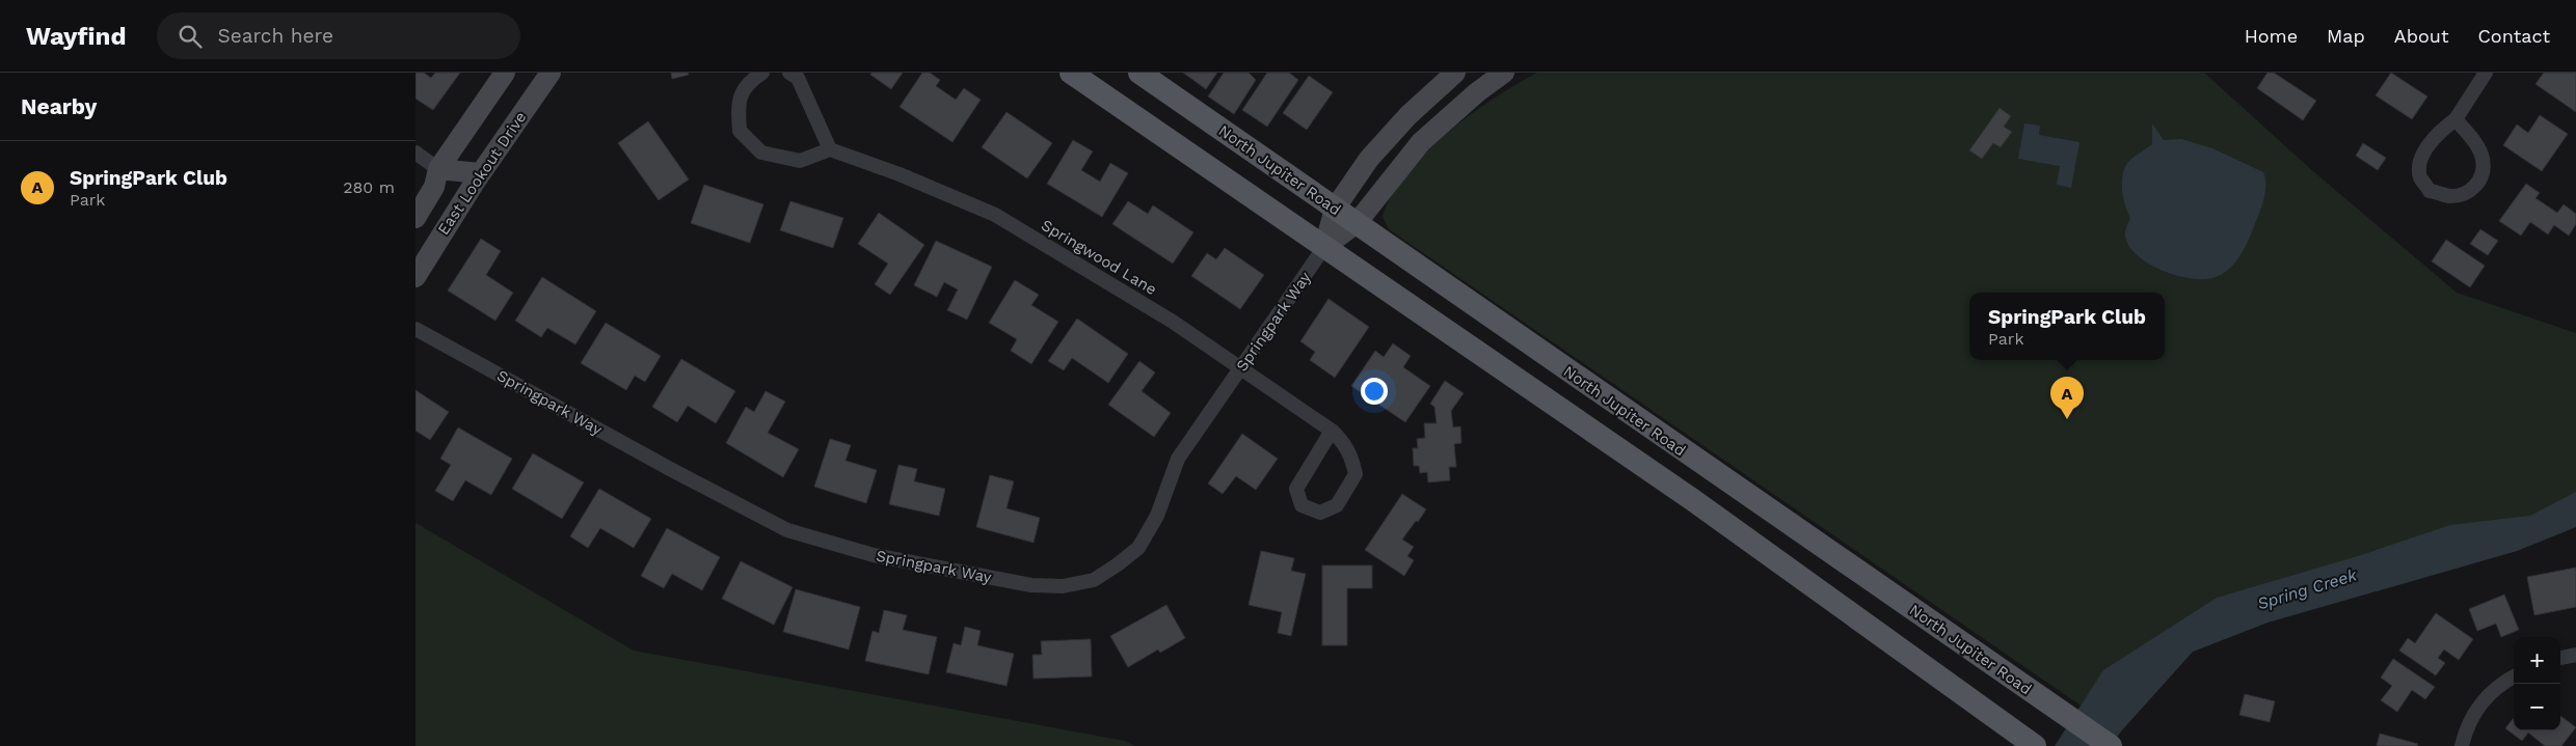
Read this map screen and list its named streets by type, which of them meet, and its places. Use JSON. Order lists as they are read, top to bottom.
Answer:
{
  "streets": {
    "main road": ["North Jupiter Road"],
    "street": ["East Lookout Drive", "Springwood Lane", "Springpark Way"]
  },
  "crossings": [
    ["North Jupiter Road", "Springpark Way"],
    ["Springwood Lane", "Springpark Way"]
  ],
  "water": ["Spring Creek"],
  "page": {
    "header": "Wayfind",
    "search": "Search here",
    "nav": [
      "Home",
      "Map",
      "About",
      "Contact"
    ],
    "heading": "Nearby",
    "list": [
      {
        "mark": "A",
        "name": "SpringPark Club",
        "note": "Park",
        "value": "280 m"
      }
    ],
    "popup": ["SpringPark Club", "Park"],
    "pins": "A",
    "map_buttons": ["+", "−"]
  }
}
